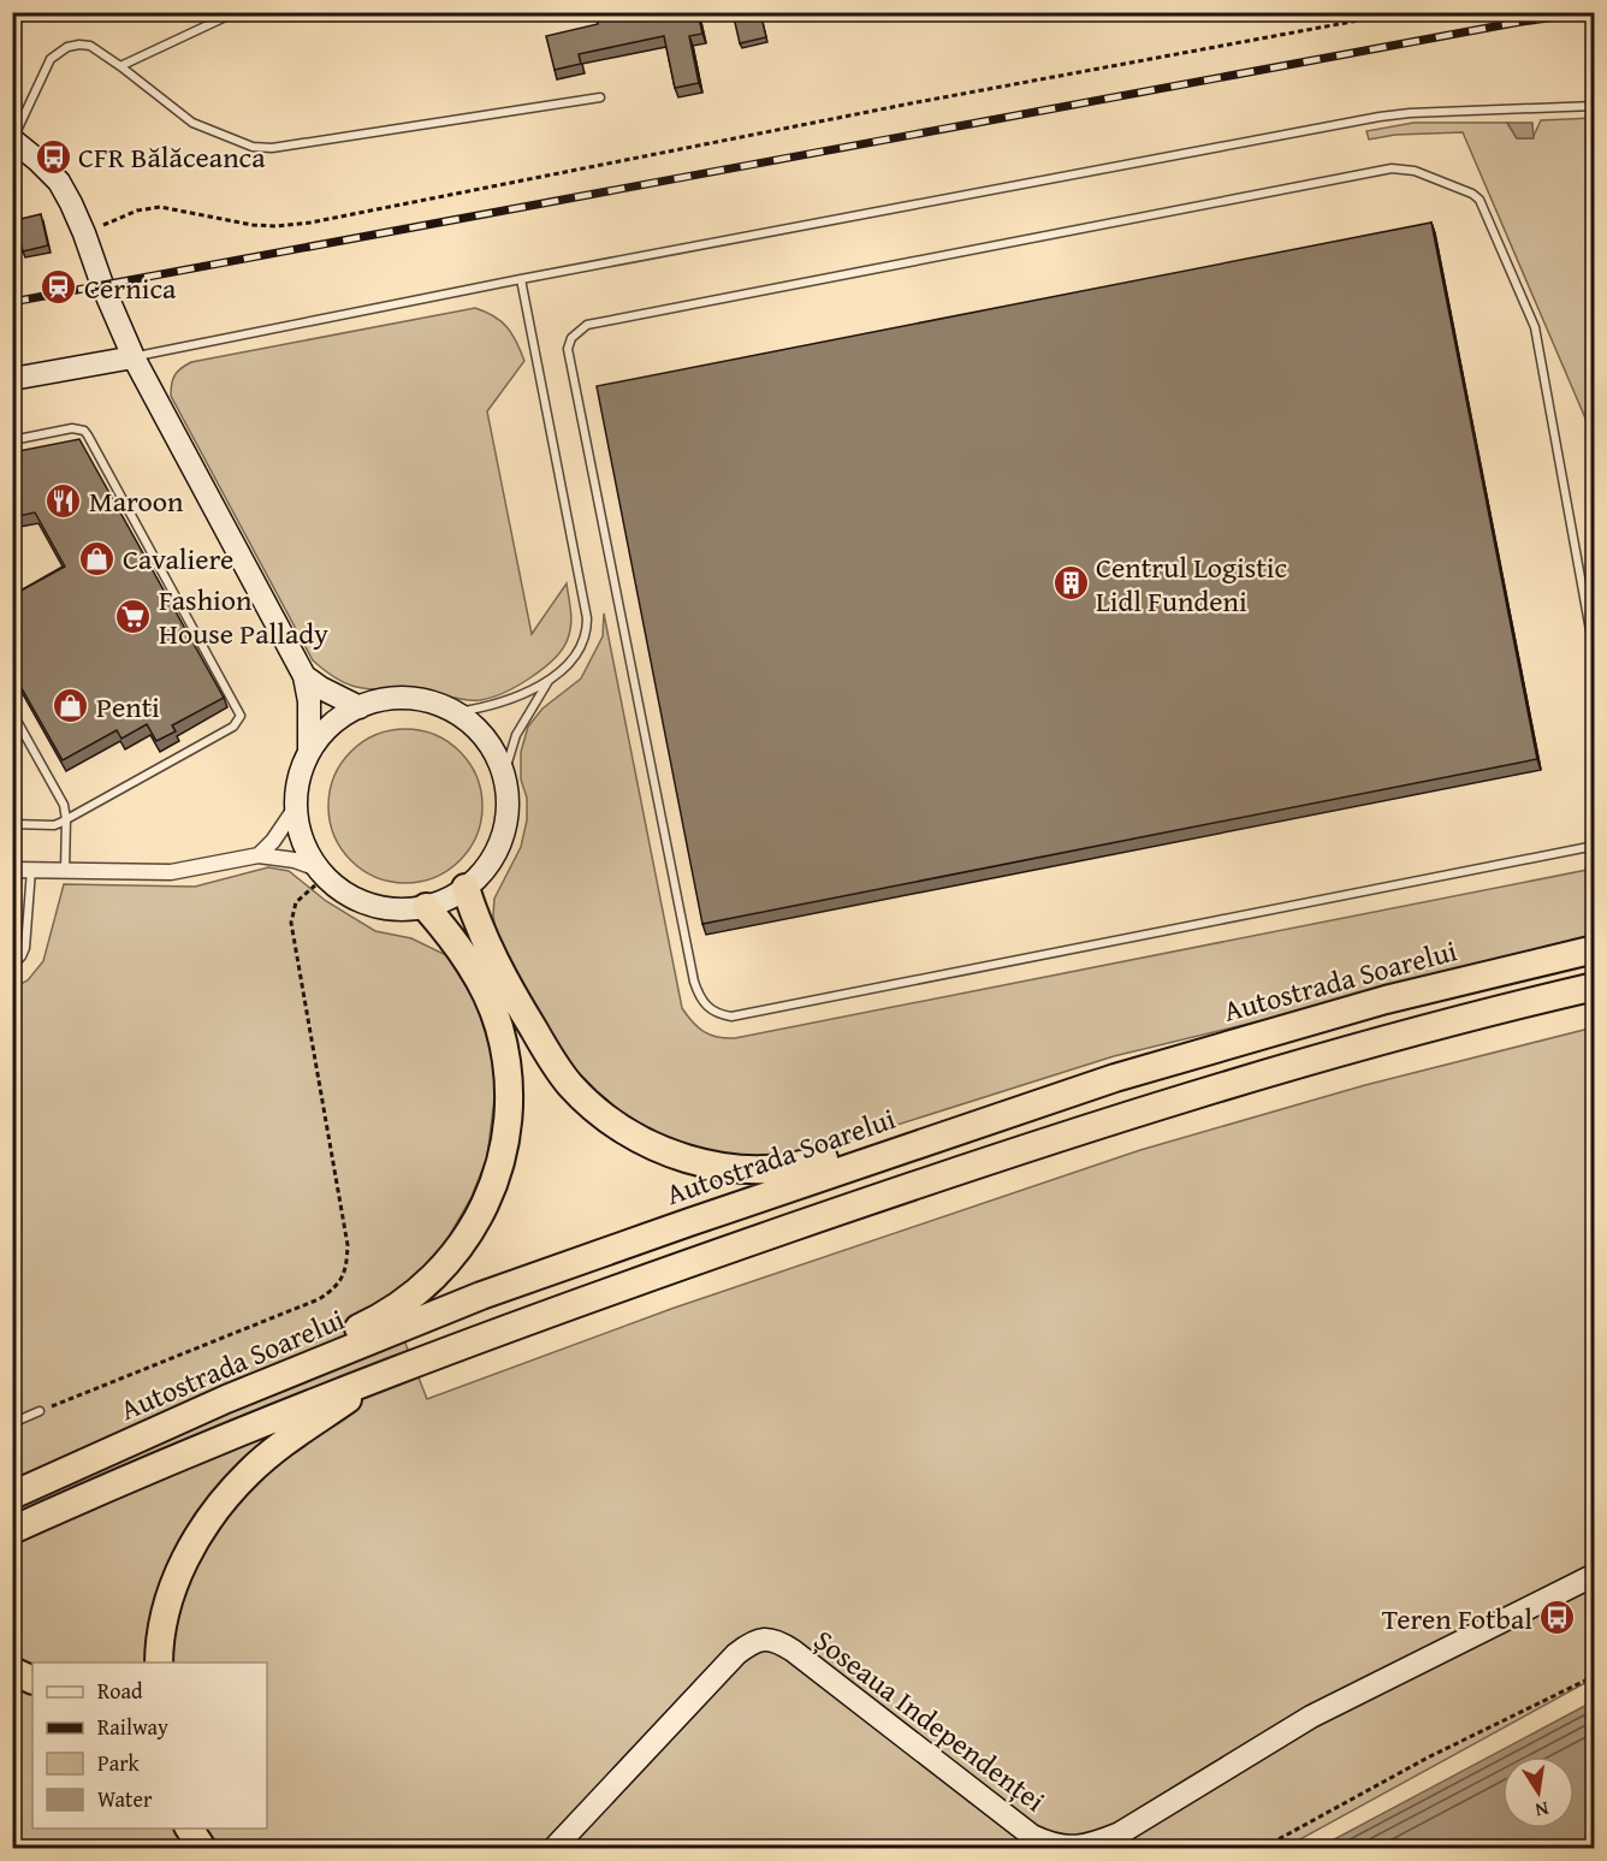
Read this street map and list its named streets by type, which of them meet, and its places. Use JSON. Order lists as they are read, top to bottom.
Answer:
{
  "streets": {
    "highway": ["Autostrada Soarelui"],
    "street": ["Șoseaua Independenței"]
  },
  "places": {
    "bus stop": ["CFR Bălăceanca", "Teren Fotbal"],
    "station": ["Cernica"],
    "restaurant": ["Maroon"],
    "shop": ["Cavaliere", "Penti"],
    "building": ["Centrul Logistic Lidl Fundeni"],
    "supermarket": ["Fashion House Pallady"]
  },
  "legend": [
    "Road",
    "Railway",
    "Park",
    "Water"
  ],
  "north": "bottom"
}
